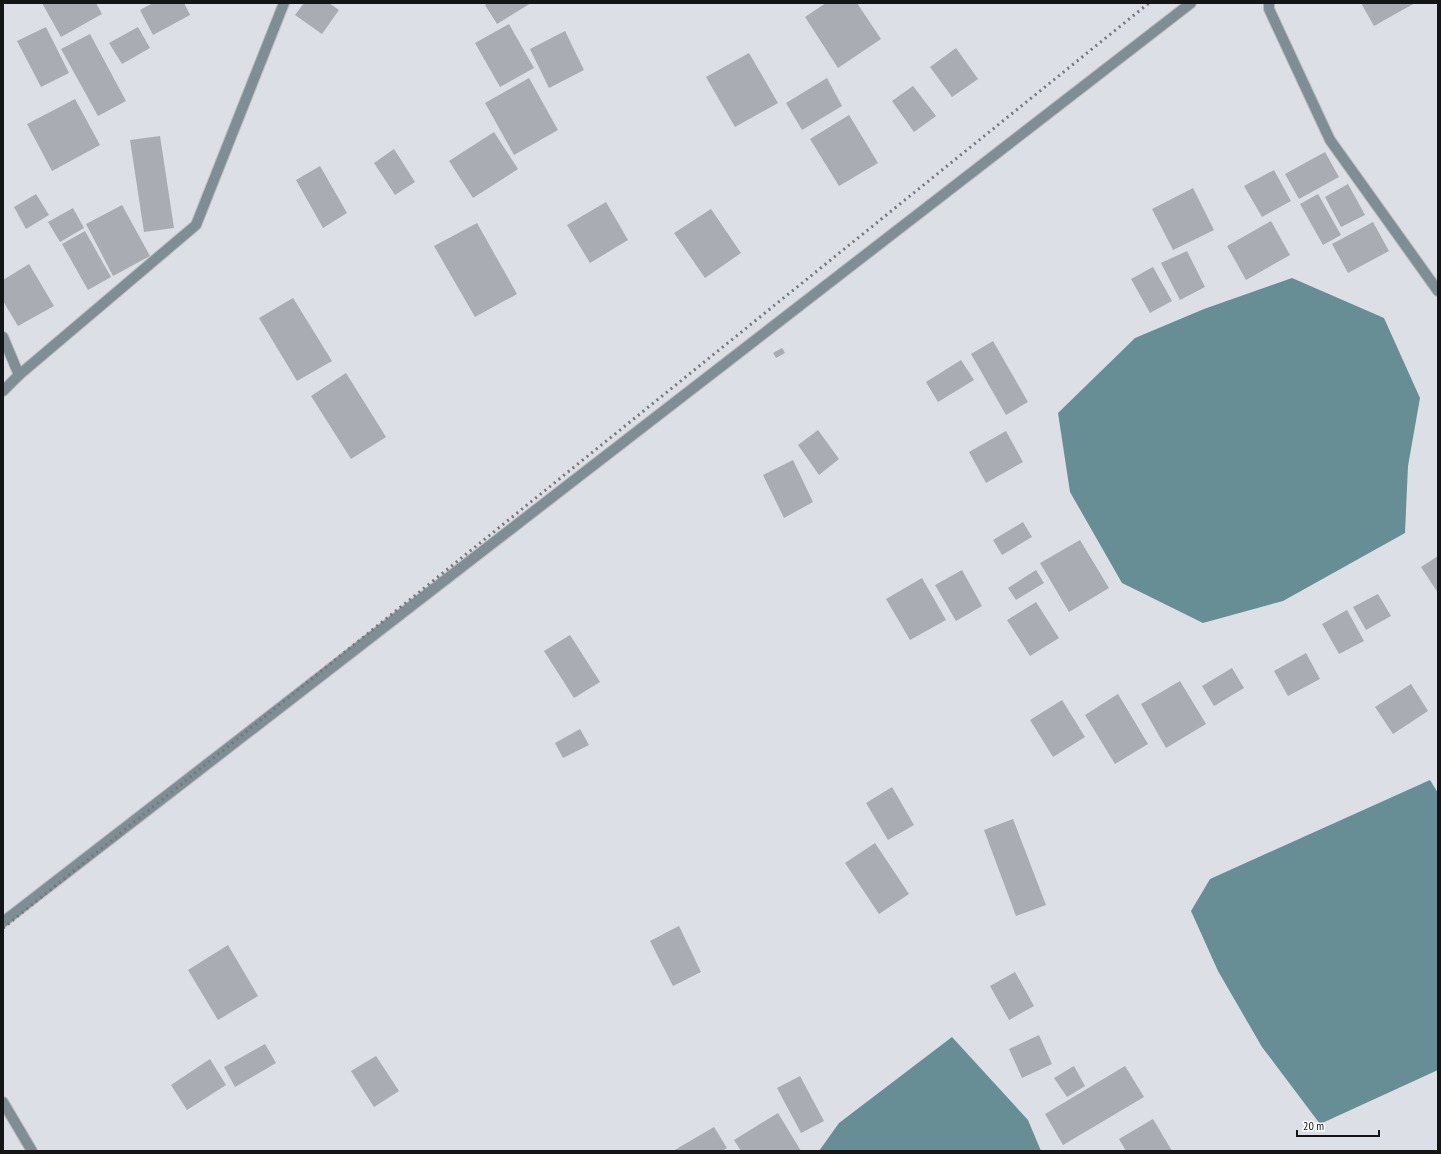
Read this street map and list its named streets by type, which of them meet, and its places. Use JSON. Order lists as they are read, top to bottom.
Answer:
{
  "scale_bar": "20 m"
}
